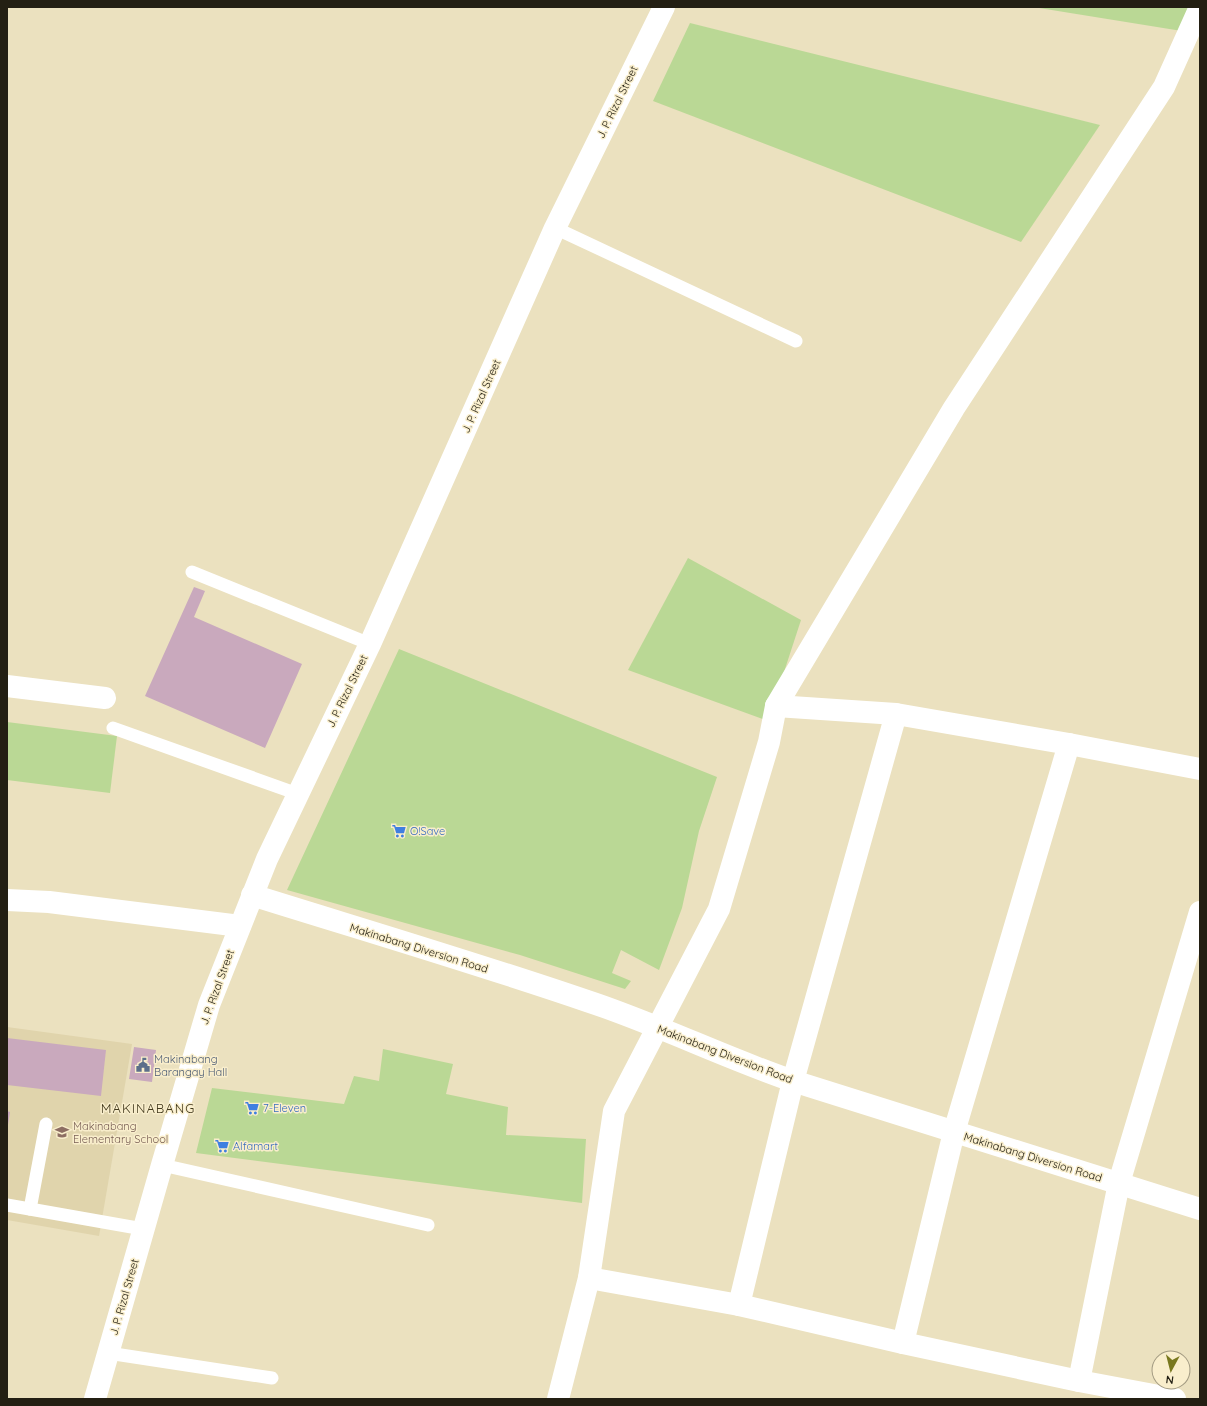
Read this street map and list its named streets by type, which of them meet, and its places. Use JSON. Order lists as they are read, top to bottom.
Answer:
{
  "streets": {
    "street": ["J. P. Rizal Street", "Makinabang Diversion Road"]
  },
  "crossings": [
    ["J. P. Rizal Street", "Makinabang Diversion Road"]
  ],
  "districts": ["MAKINABANG"],
  "places": {
    "supermarket": ["O!Save", "7-Eleven", "Alfamart"],
    "public building": ["Makinabang Barangay Hall"],
    "school or university": ["Makinabang Elementary School"]
  },
  "north": "bottom"
}
